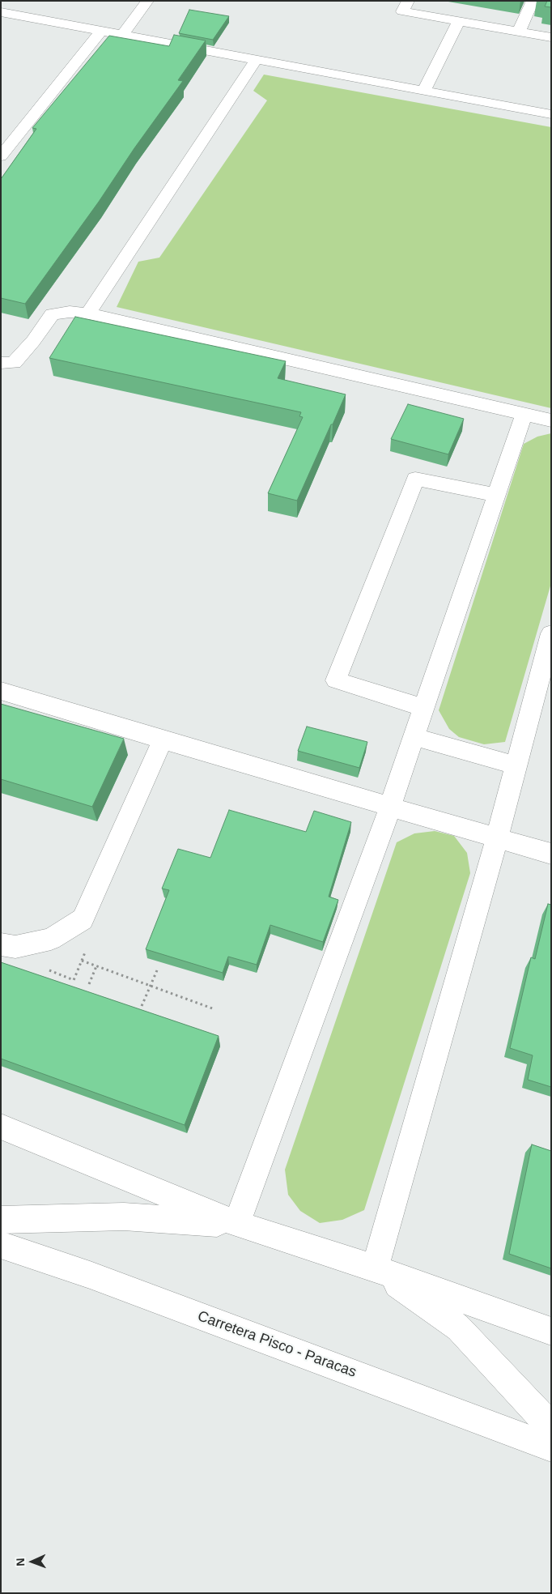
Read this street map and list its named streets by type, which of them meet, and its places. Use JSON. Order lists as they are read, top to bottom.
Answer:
{
  "streets": {
    "street": ["Carretera Pisco - Paracas"]
  },
  "north": "left"
}
